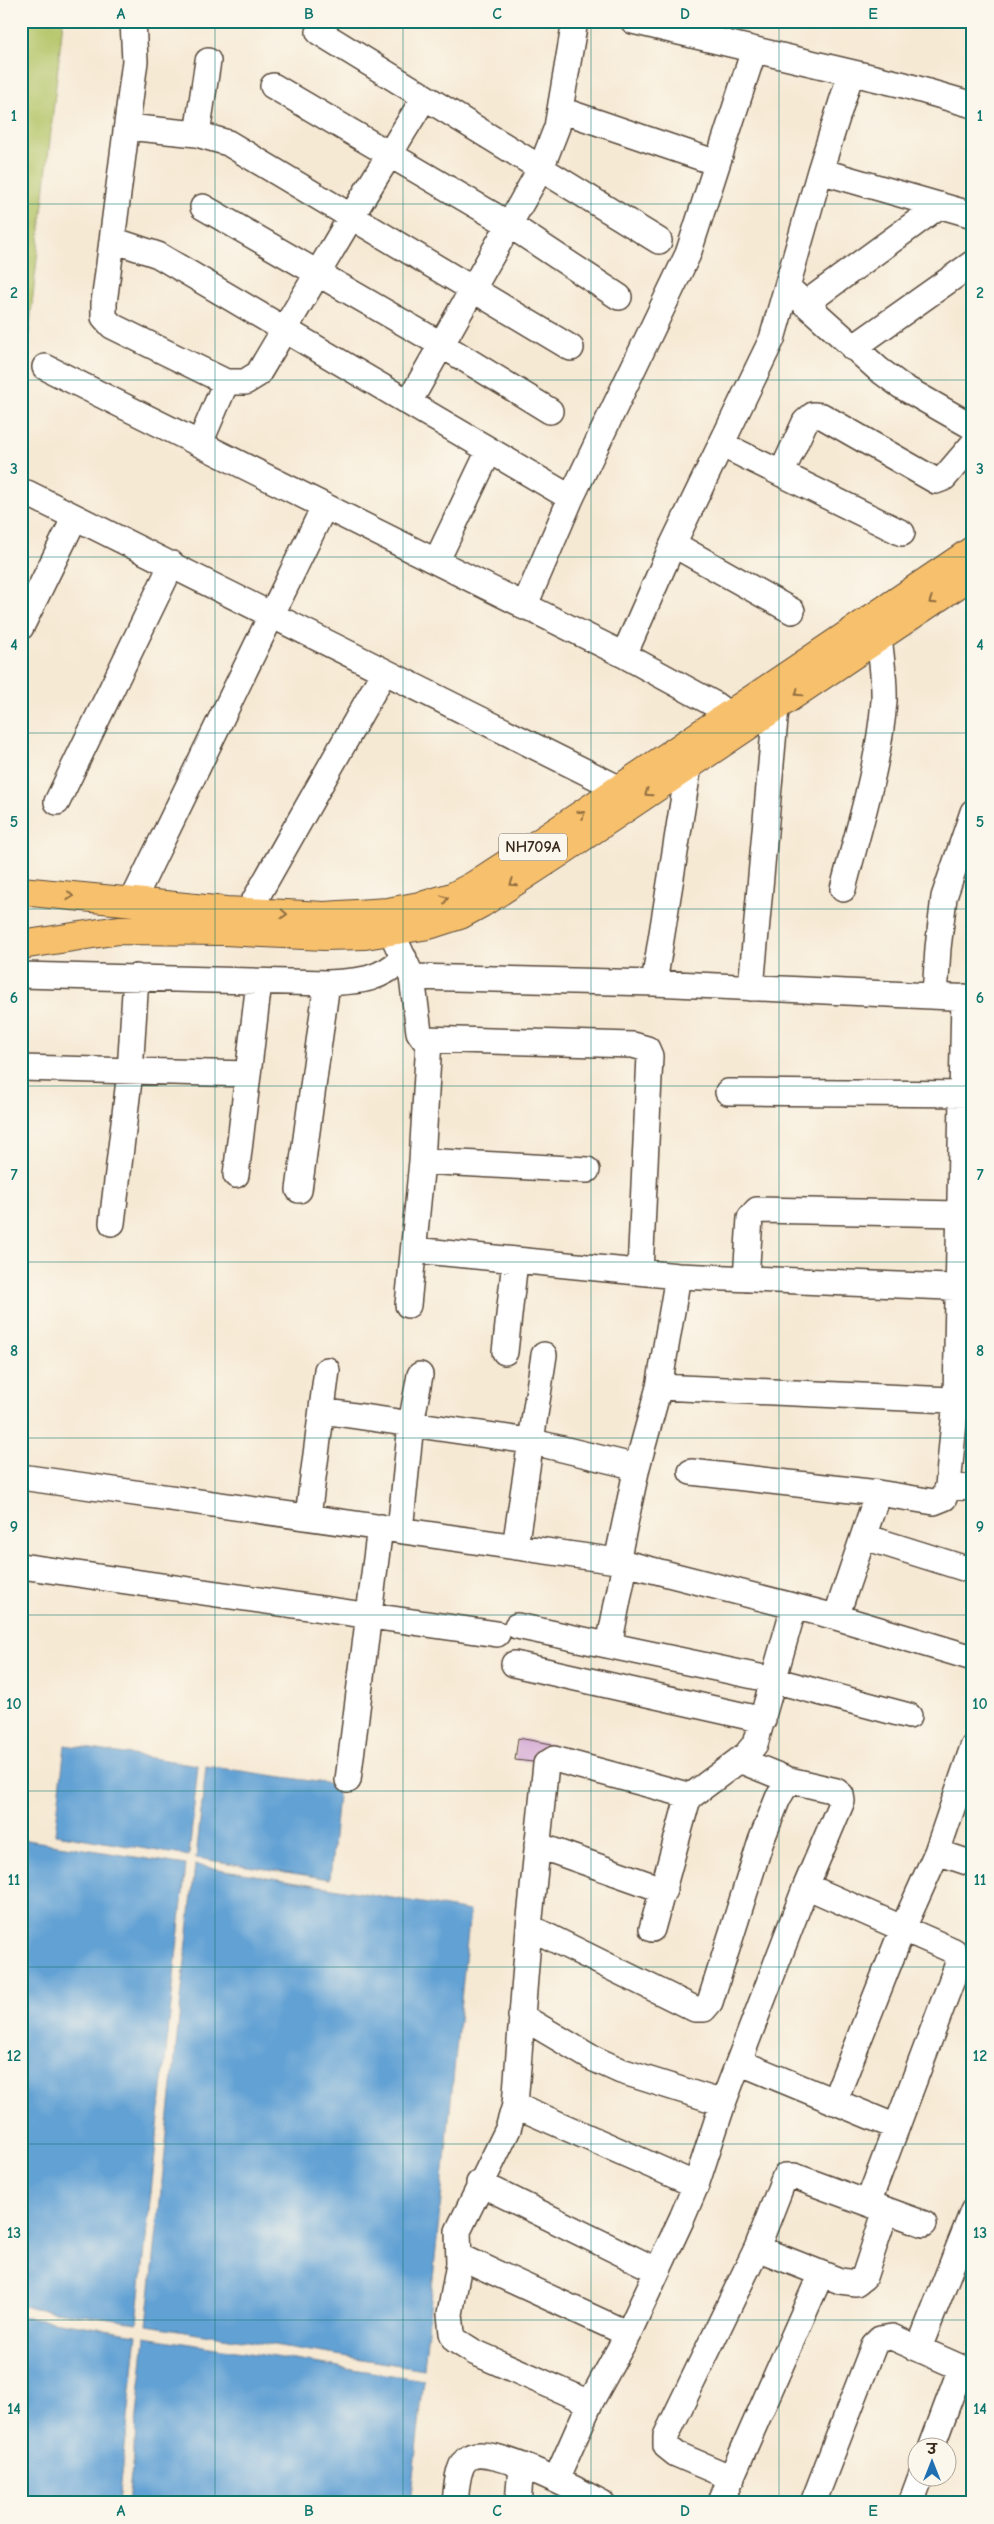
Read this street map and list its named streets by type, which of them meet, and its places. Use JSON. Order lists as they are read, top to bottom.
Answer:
{
  "streets": {
    "highway": ["NH709A"]
  },
  "north": "top",
  "grid": {
    "columns": [
      "A",
      "B",
      "C",
      "D",
      "E"
    ],
    "rows": [
      "1",
      "2",
      "3",
      "4",
      "5",
      "6",
      "7",
      "8",
      "9",
      "10",
      "11",
      "12",
      "13",
      "14"
    ]
  }
}
